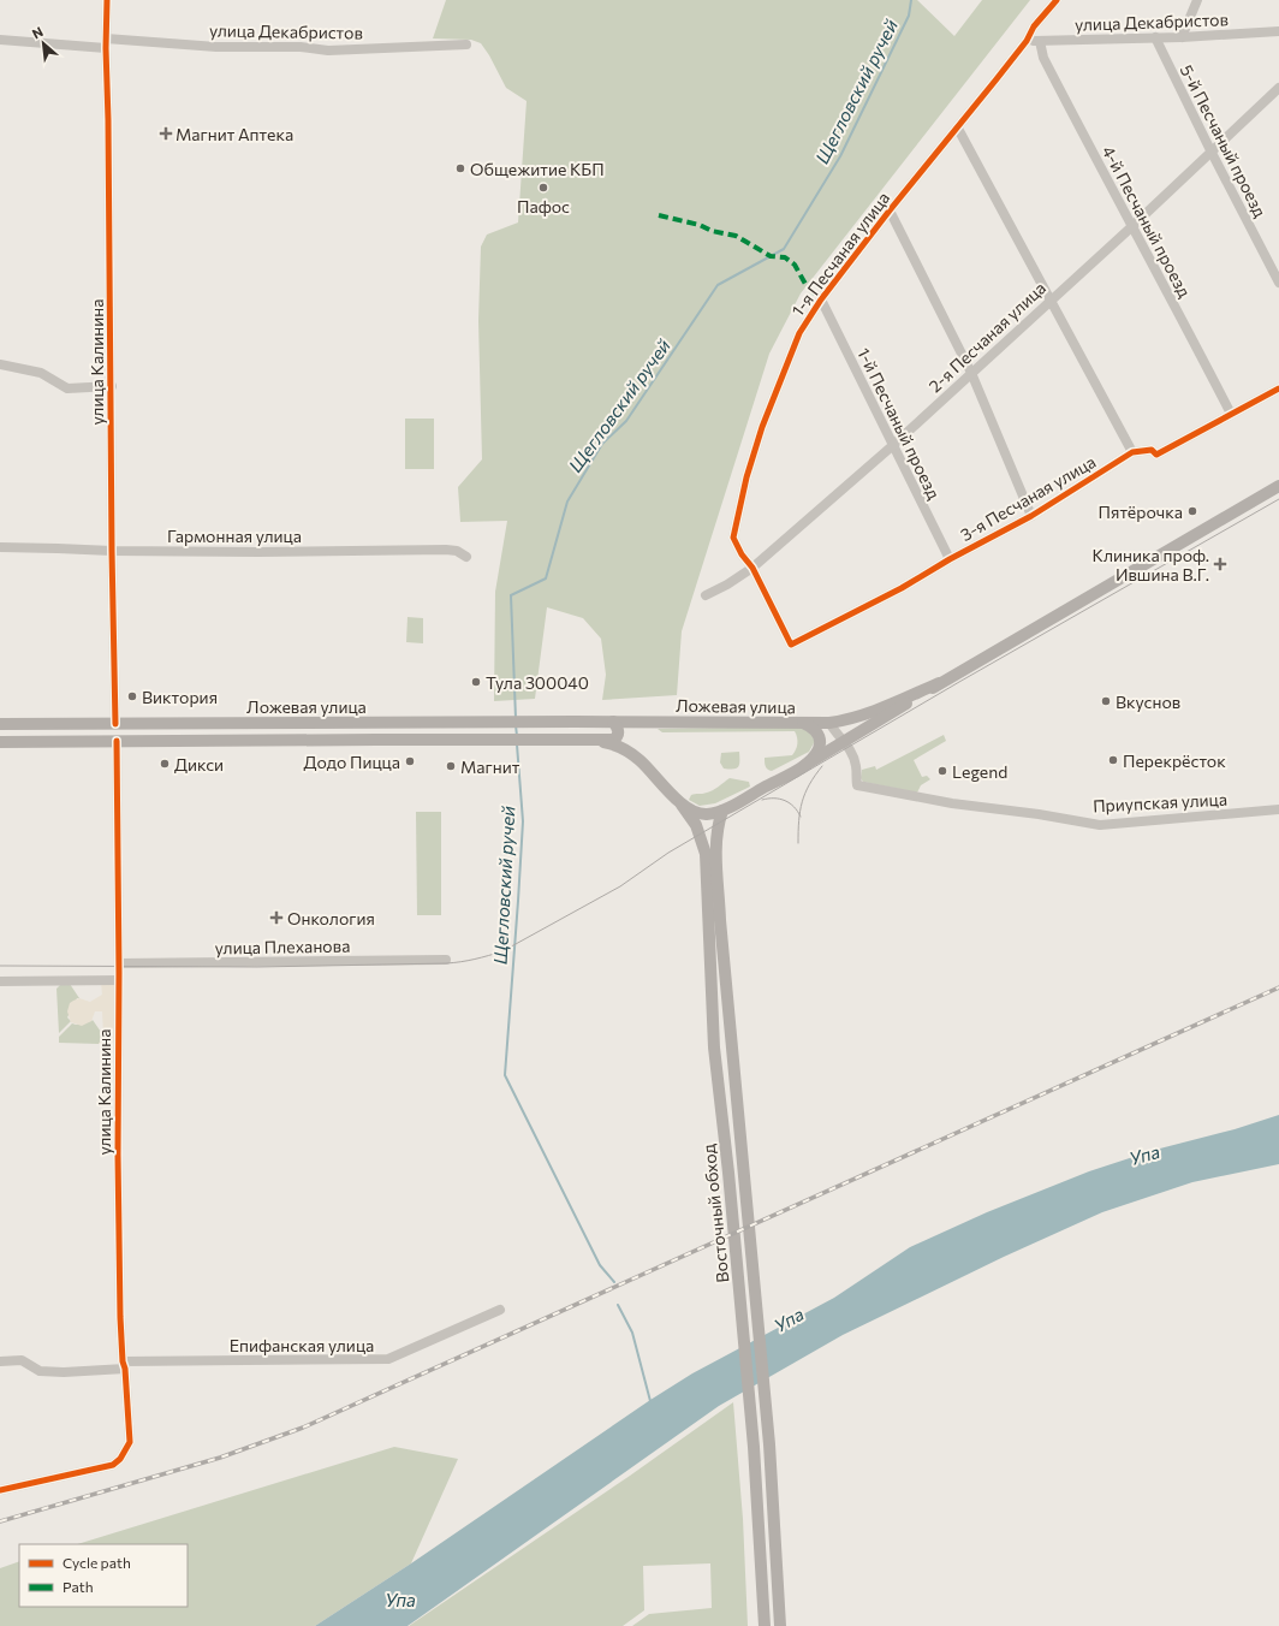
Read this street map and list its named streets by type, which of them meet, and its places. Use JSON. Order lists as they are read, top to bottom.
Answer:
{
  "streets": {
    "main road": ["улица Калинина", "Ложевая улица", "Восточный обход"],
    "street": [
      "улица Декабристов",
      "5-й Песчаный проезд",
      "4-й Песчаный проезд",
      "1-я Песчаная улица",
      "2-я Песчаная улица",
      "1-й Песчаный проезд",
      "3-я Песчаная улица",
      "Гармонная улица",
      "Приупская улица",
      "улица Плеханова",
      "Епифанская улица"
    ]
  },
  "crossings": [
    ["улица Декабристов", "5-й Песчаный проезд"],
    ["улица Декабристов", "4-й Песчаный проезд"],
    ["улица Декабристов", "1-я Песчаная улица"],
    ["улица Декабристов", "улица Калинина"],
    ["5-й Песчаный проезд", "2-я Песчаная улица"],
    ["4-й Песчаный проезд", "2-я Песчаная улица"],
    ["1-я Песчаная улица", "2-я Песчаная улица"],
    ["1-я Песчаная улица", "1-й Песчаный проезд"],
    ["1-я Песчаная улица", "3-я Песчаная улица"],
    ["2-я Песчаная улица", "1-й Песчаный проезд"],
    ["улица Калинина", "Гармонная улица"],
    ["улица Калинина", "Ложевая улица"],
    ["улица Калинина", "улица Плеханова"],
    ["улица Калинина", "Епифанская улица"],
    ["1-й Песчаный проезд", "3-я Песчаная улица"],
    ["Ложевая улица", "Восточный обход"]
  ],
  "water": ["Щегловский ручей", "Упа"],
  "places": {
    "health": ["Магнит Аптека", "Клиника проф. Ившина В.Г.", "Онкология"],
    "other": [
      "Общежитие КБП",
      "Пафос",
      "Пятёрочка",
      "Тула 300040",
      "Виктория",
      "Вкуснов",
      "Перекрёсток",
      "Додо Пицца",
      "Дикси",
      "Магнит",
      "Legend"
    ]
  },
  "legend": ["Cycle path", "Path"],
  "north": "top left"
}
